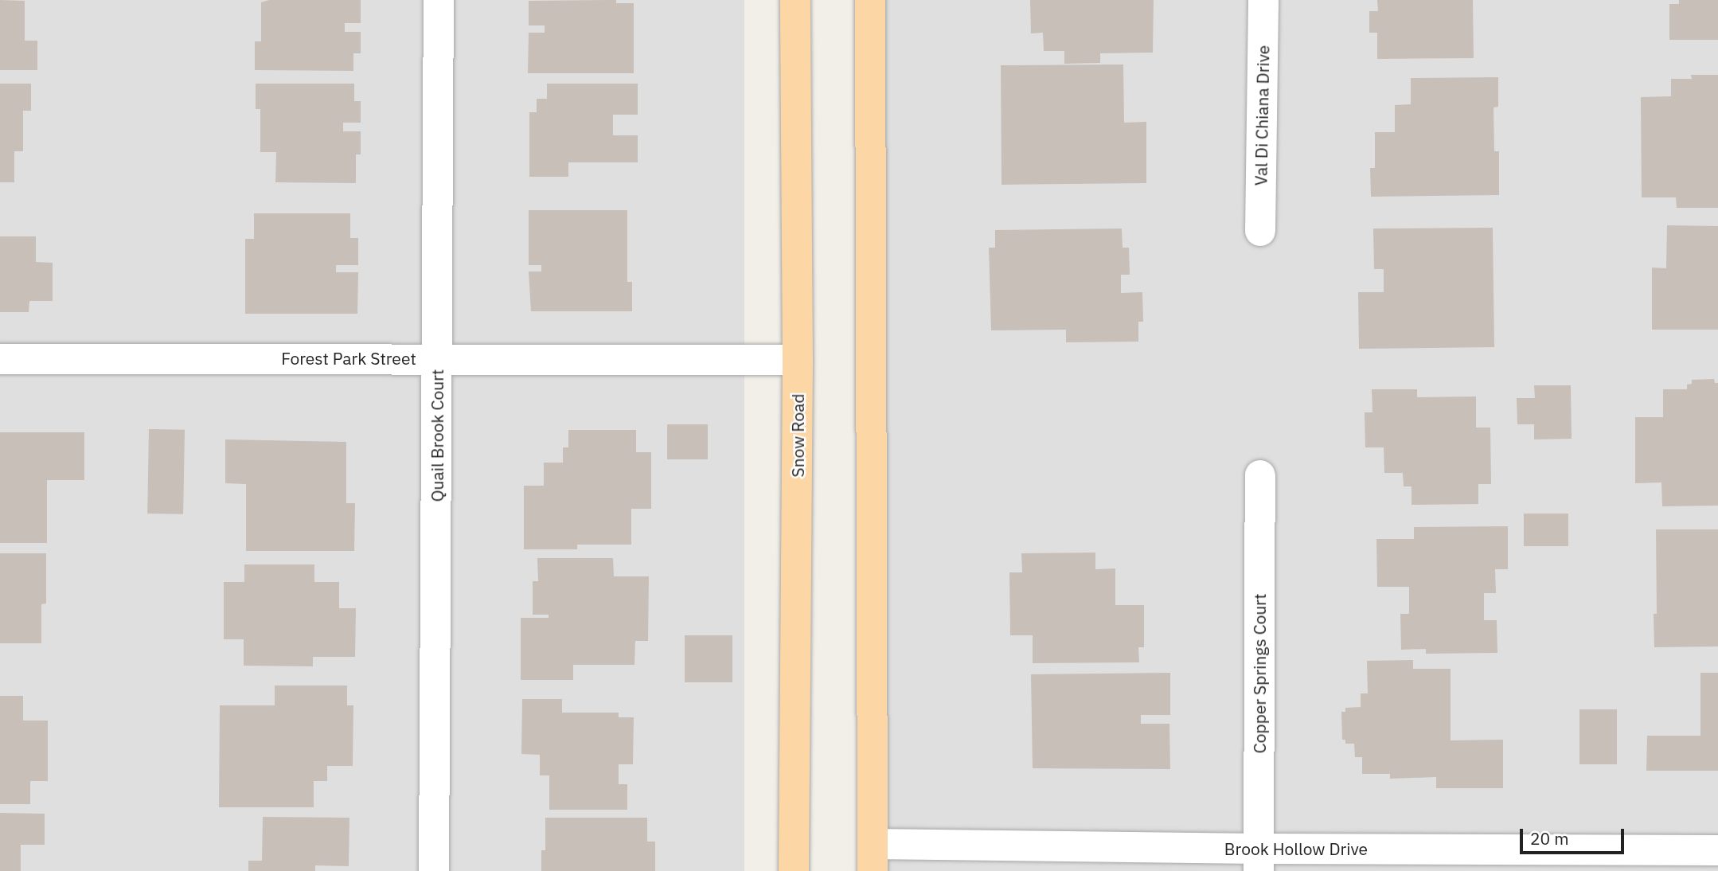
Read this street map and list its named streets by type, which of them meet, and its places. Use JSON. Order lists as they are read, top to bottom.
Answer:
{
  "streets": {
    "main road": ["Snow Road"],
    "street": [
      "Val Di Chiana Drive",
      "Forest Park Street",
      "Quail Brook Court",
      "Copper Springs Court",
      "Brook Hollow Drive"
    ]
  },
  "crossings": [
    ["Forest Park Street", "Quail Brook Court"],
    ["Forest Park Street", "Snow Road"],
    ["Copper Springs Court", "Brook Hollow Drive"]
  ],
  "scale_bar": "20 m"
}
